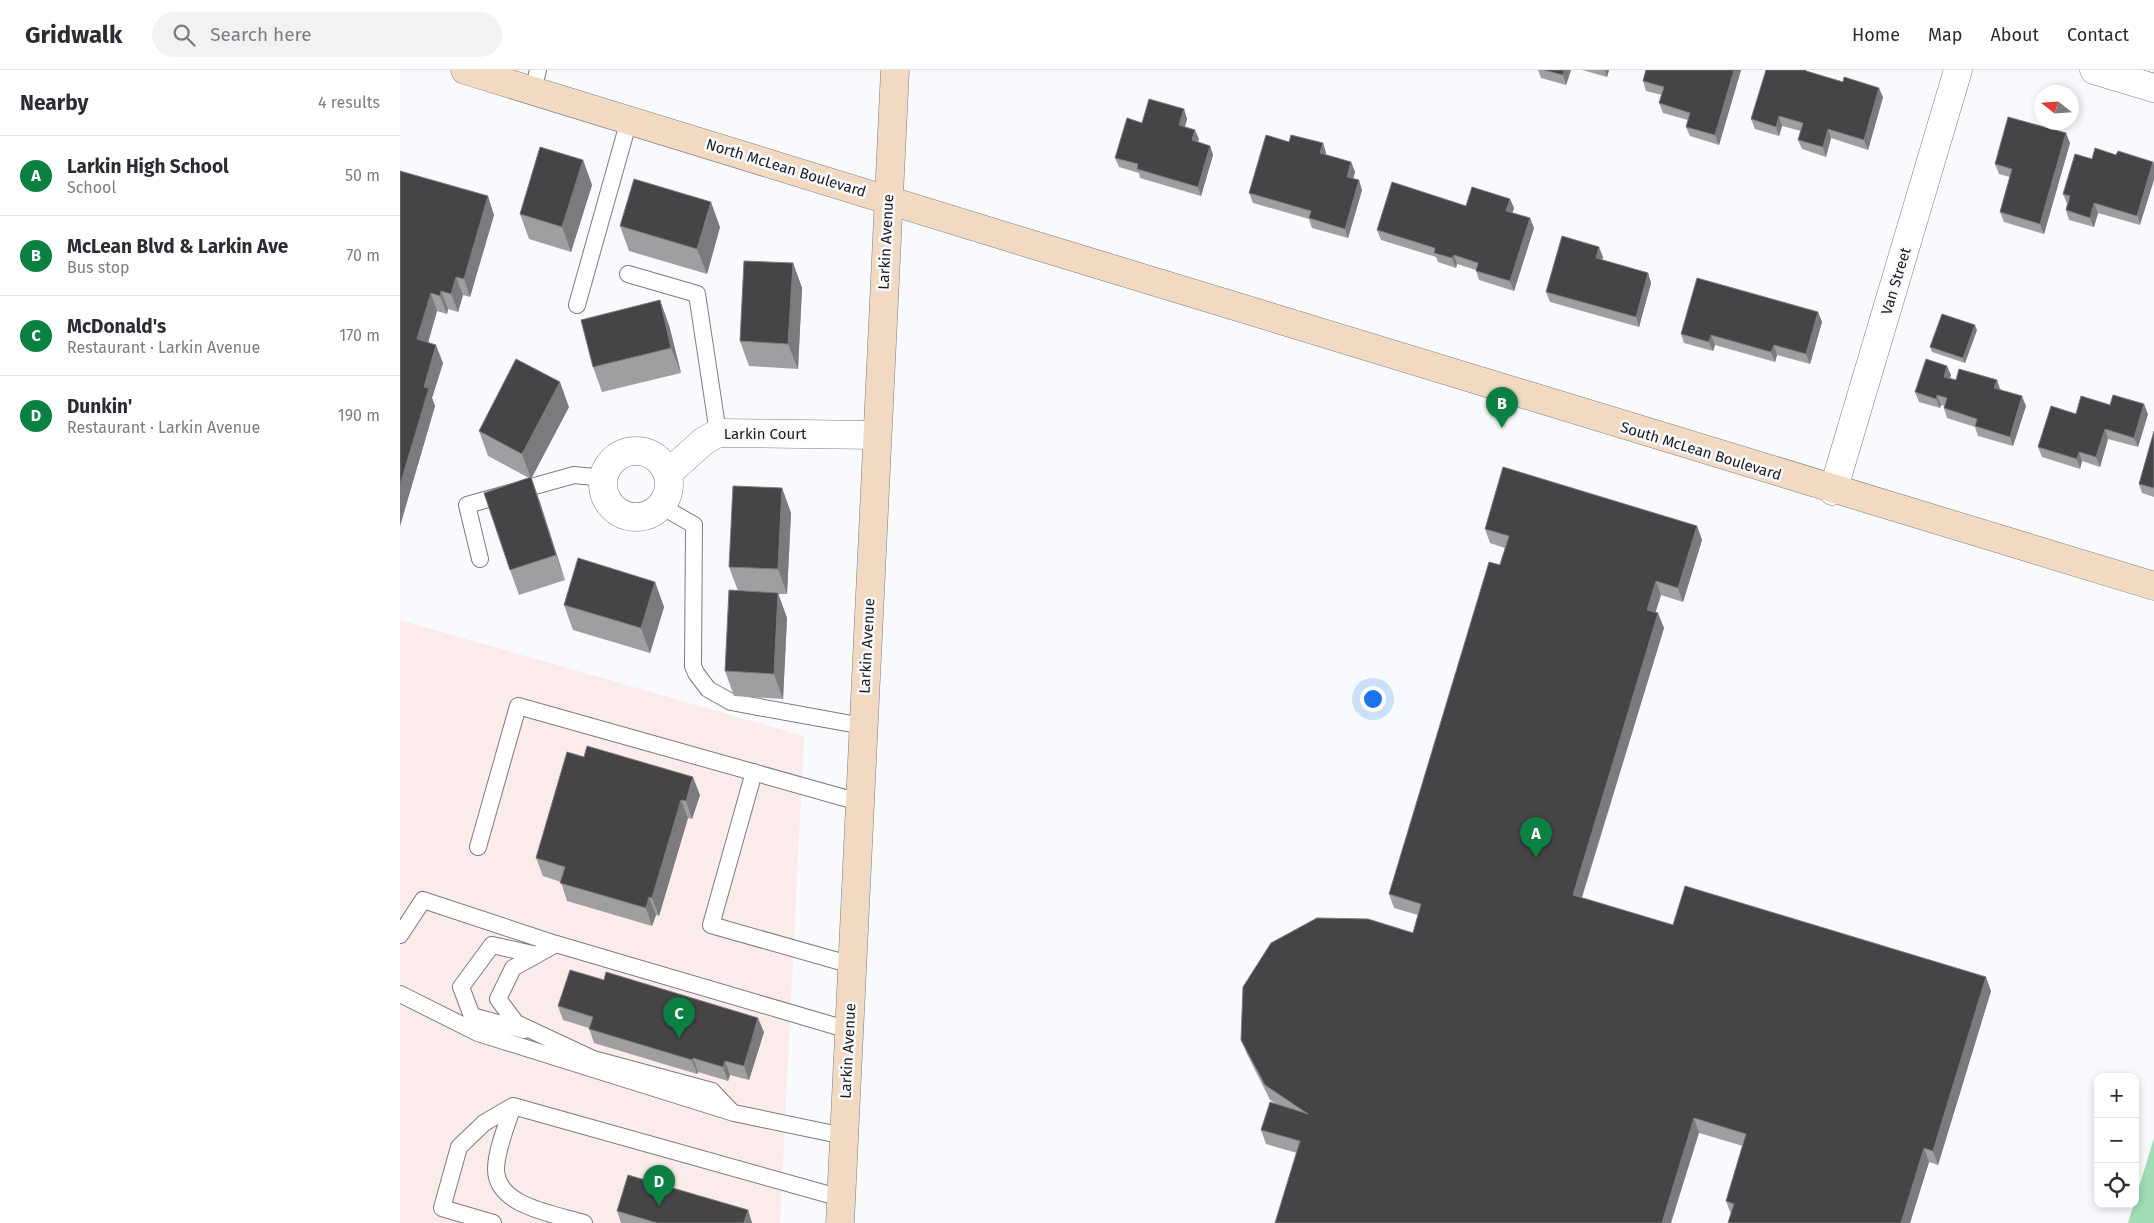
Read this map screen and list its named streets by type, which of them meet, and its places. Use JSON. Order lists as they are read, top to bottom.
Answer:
{
  "streets": {
    "main road": ["North McLean Boulevard", "Larkin Avenue", "South McLean Boulevard"],
    "street": ["Van Street", "Larkin Court"]
  },
  "crossings": [
    ["North McLean Boulevard", "Larkin Avenue"],
    ["North McLean Boulevard", "South McLean Boulevard"],
    ["Larkin Avenue", "Larkin Court"],
    ["Van Street", "South McLean Boulevard"]
  ],
  "north": "left",
  "page": {
    "header": "Gridwalk",
    "search": "Search here",
    "nav": [
      "Home",
      "Map",
      "About",
      "Contact"
    ],
    "heading": ["Nearby", "4 results"],
    "list": [
      {
        "mark": "A",
        "name": "Larkin High School",
        "note": "School",
        "value": "50 m"
      },
      {
        "mark": "B",
        "name": "McLean Blvd & Larkin Ave",
        "note": "Bus stop",
        "value": "70 m"
      },
      {
        "mark": "C",
        "name": "McDonald's",
        "note": "Restaurant · Larkin Avenue",
        "value": "170 m"
      },
      {
        "mark": "D",
        "name": "Dunkin'",
        "note": "Restaurant · Larkin Avenue",
        "value": "190 m"
      }
    ],
    "pins": [
      "B",
      "A",
      "C",
      "D"
    ],
    "map_buttons": ["+", "−"]
  }
}
